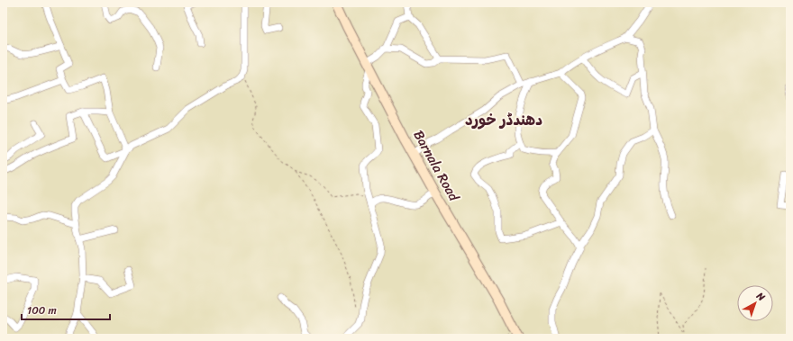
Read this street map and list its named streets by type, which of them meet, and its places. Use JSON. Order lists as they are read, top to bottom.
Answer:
{
  "streets": {
    "main road": ["Barnala Road"]
  },
  "districts": ["دھندڈر خورد"],
  "scale_bar": "100 m",
  "north": "top right"
}
